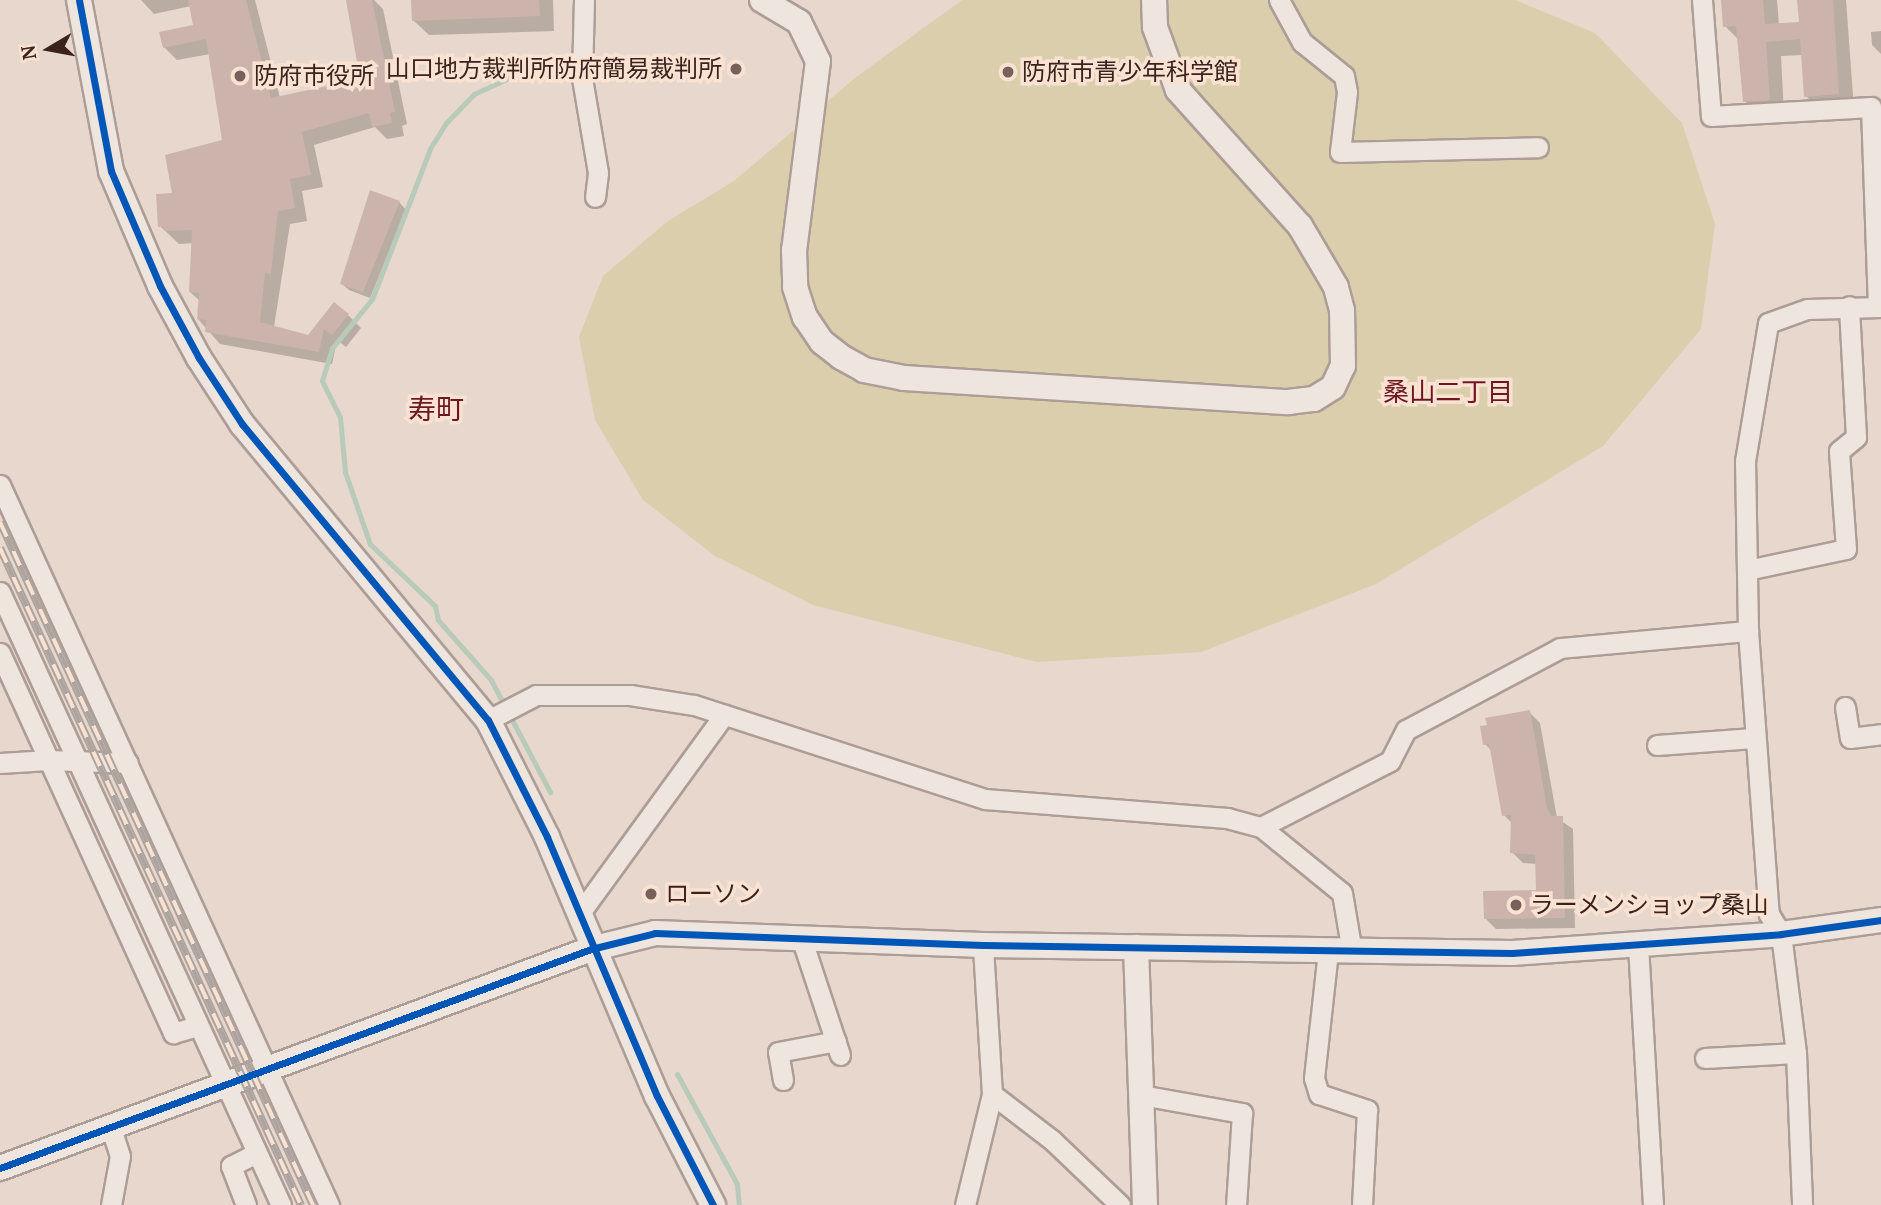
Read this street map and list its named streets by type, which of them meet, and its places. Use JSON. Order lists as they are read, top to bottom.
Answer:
{
  "districts": ["桑山二丁目", "寿町"],
  "places": [
    "山口地方裁判所防府簡易裁判所",
    "防府市青少年科学館",
    "防府市役所",
    "ローソン",
    "ラーメンショップ桑山"
  ],
  "north": "left"
}
